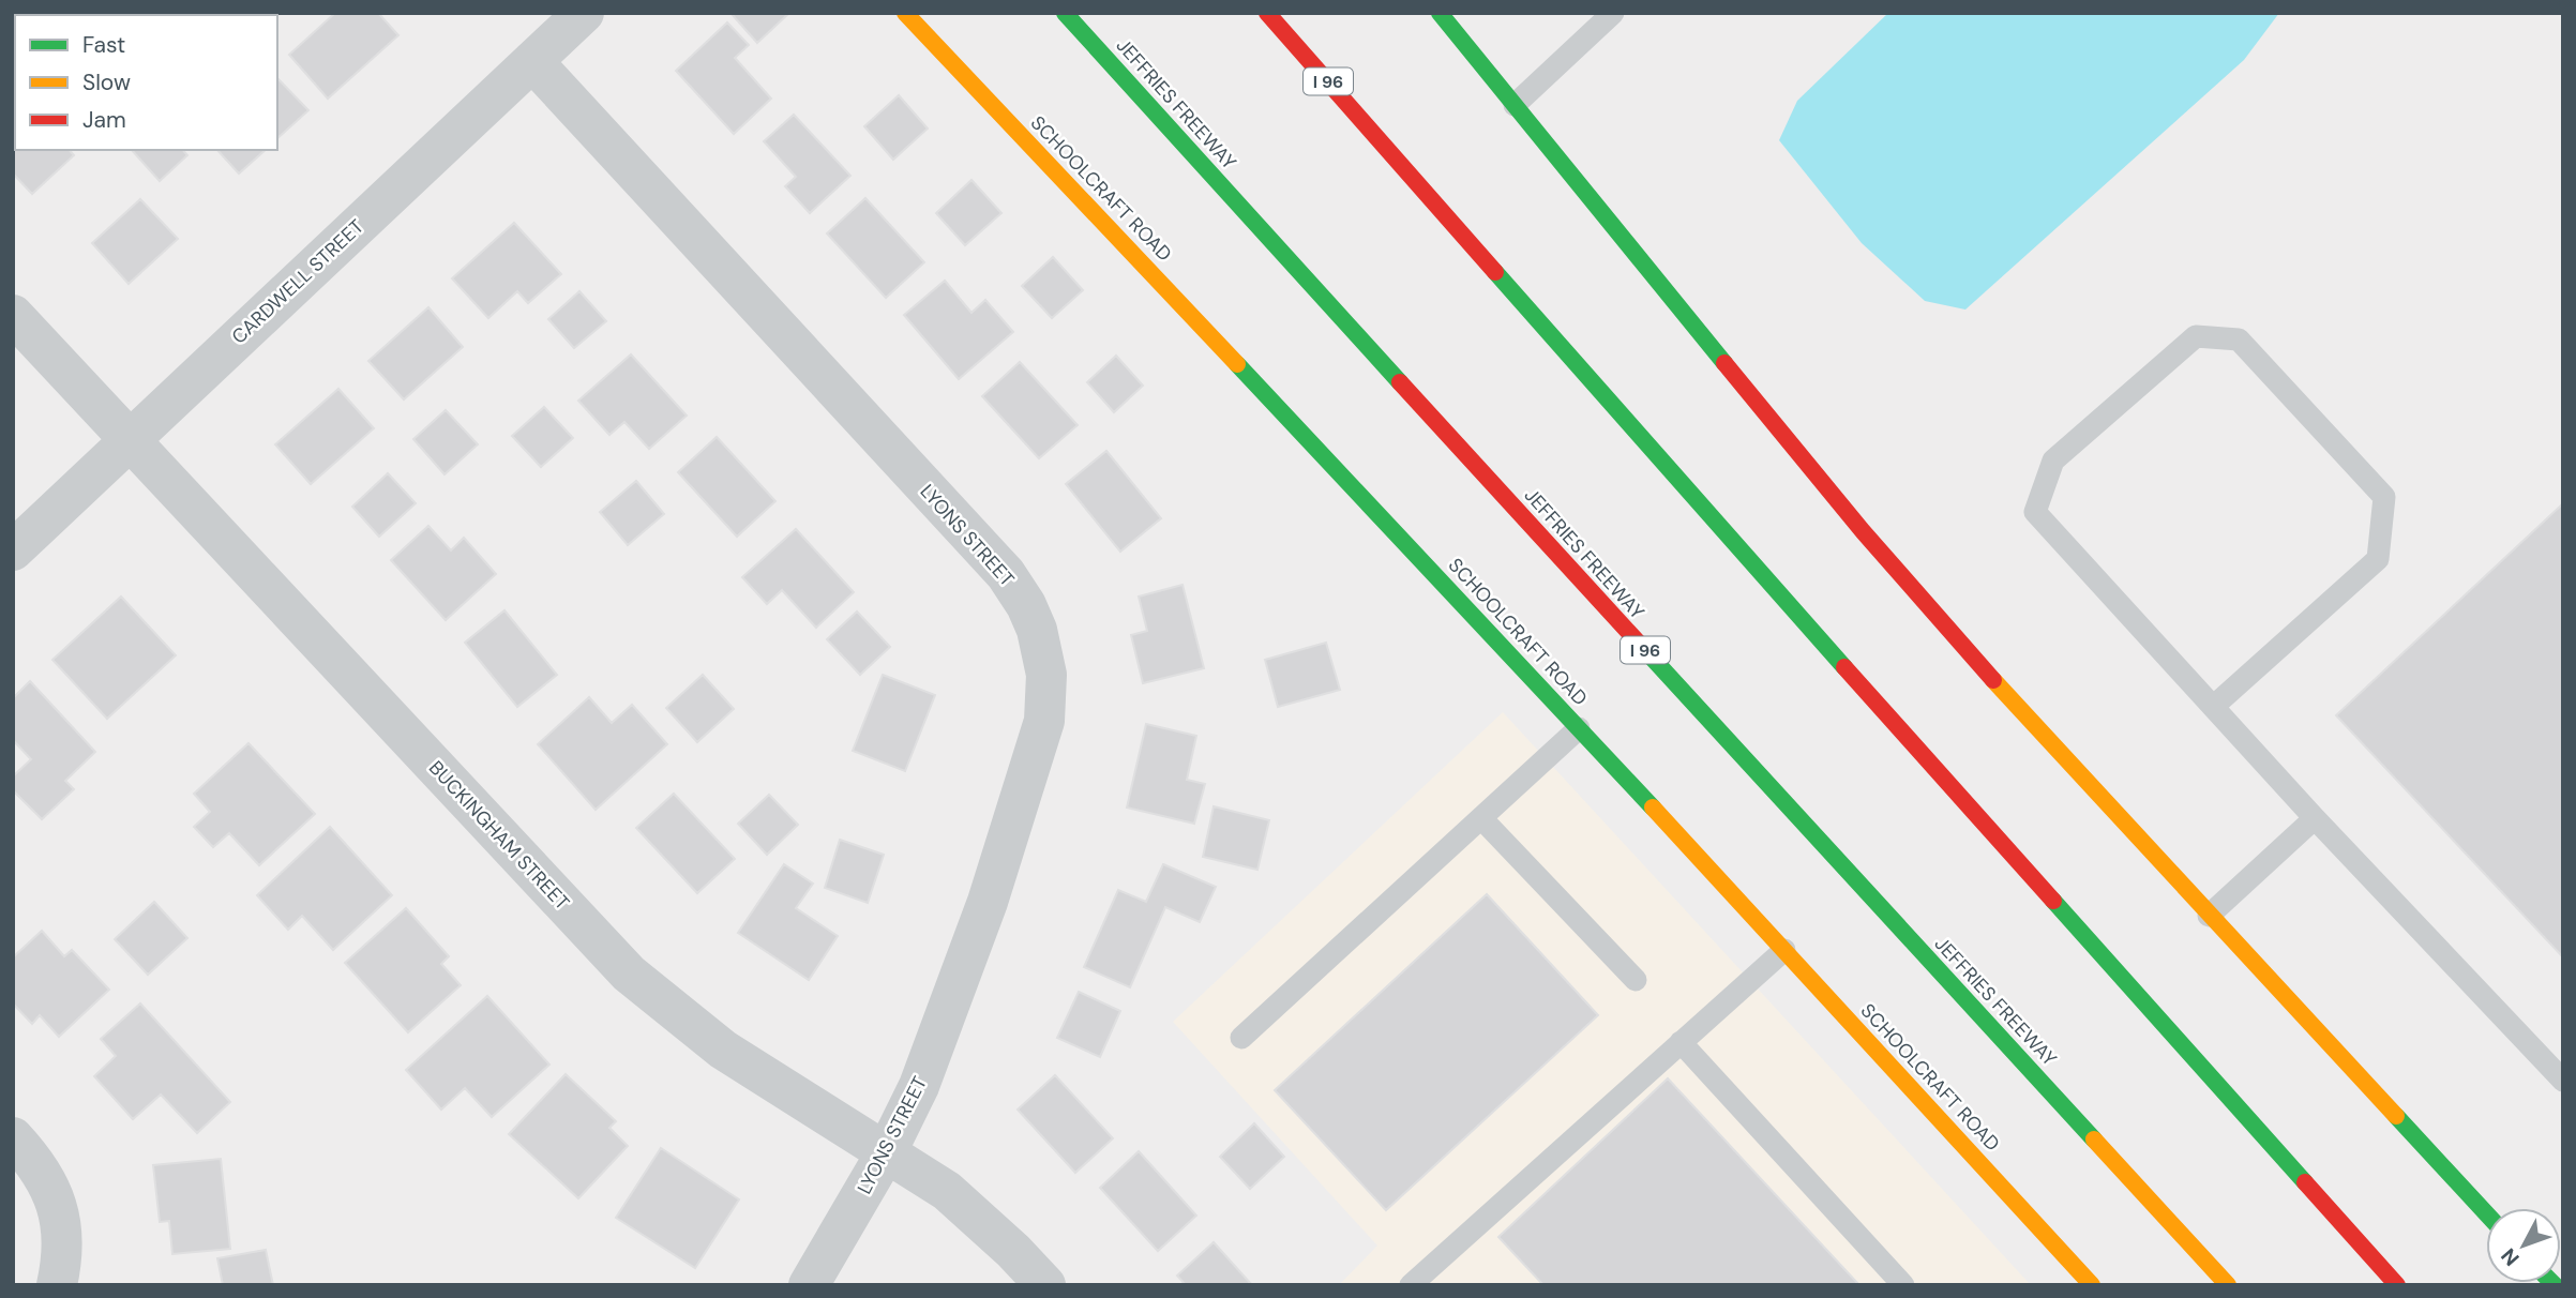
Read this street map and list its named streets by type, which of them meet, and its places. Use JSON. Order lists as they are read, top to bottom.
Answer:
{
  "streets": {
    "main road": ["I 96", "JEFFRIES FREEWAY", "SCHOOLCRAFT ROAD"],
    "street": ["CARDWELL STREET", "LYONS STREET", "BUCKINGHAM STREET"]
  },
  "crossings": [
    ["CARDWELL STREET", "LYONS STREET"],
    ["CARDWELL STREET", "BUCKINGHAM STREET"],
    ["LYONS STREET", "BUCKINGHAM STREET"]
  ],
  "legend": ["Fast", "Slow", "Jam"],
  "north": "bottom left"
}
